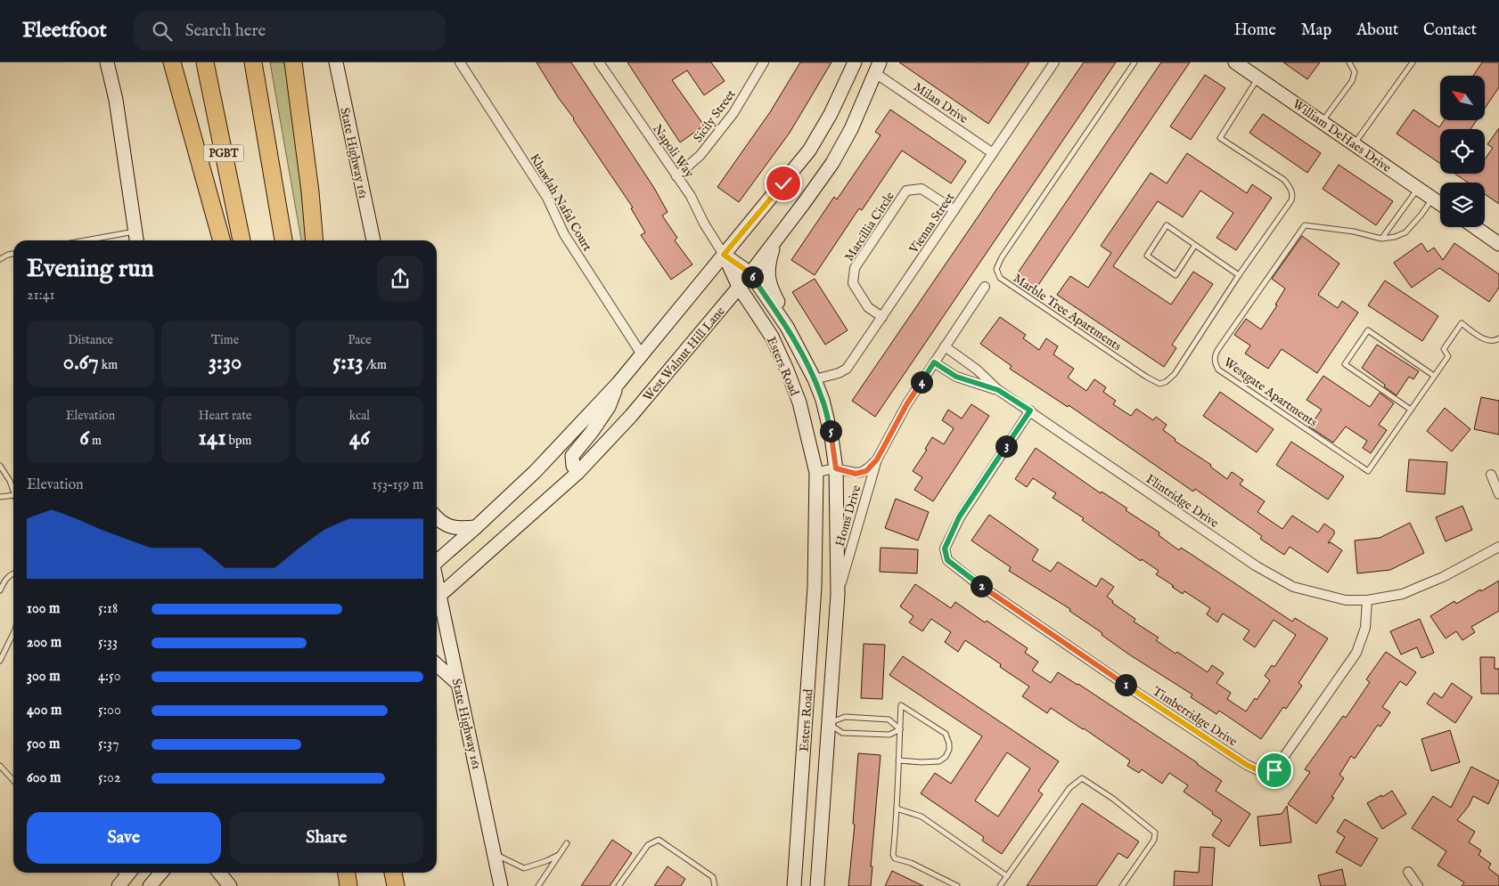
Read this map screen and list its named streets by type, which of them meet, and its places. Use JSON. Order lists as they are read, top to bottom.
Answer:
{
  "streets": {
    "highway": ["PGBT"],
    "main road": [
      "William DeHaes Drive",
      "State Highway 161",
      "West Walnut Hill Lane",
      "Esters Road"
    ],
    "street": [
      "Milan Drive",
      "Sicily Street",
      "Napoli Way",
      "Khawlah Nafal Court",
      "Vienna Street",
      "Marcillia Circle",
      "Flintridge Drive",
      "Homs Drive",
      "Timberridge Drive"
    ],
    "lane": ["Marble Tree Apartments", "Westgate Apartments"]
  },
  "crossings": [
    ["Milan Drive", "Vienna Street"],
    ["Milan Drive", "West Walnut Hill Lane"],
    ["Sicily Street", "Napoli Way"],
    ["William DeHaes Drive", "Marble Tree Apartments"],
    ["William DeHaes Drive", "Westgate Apartments"],
    ["Napoli Way", "Esters Road"],
    ["Vienna Street", "Marcillia Circle"],
    ["Vienna Street", "Esters Road"],
    ["West Walnut Hill Lane", "Esters Road"],
    ["Esters Road", "Homs Drive"],
    ["Flintridge Drive", "Homs Drive"],
    ["Flintridge Drive", "Timberridge Drive"]
  ],
  "north": "top left",
  "page": {
    "header": "Fleetfoot",
    "search": "Search here",
    "nav": [
      "Home",
      "Map",
      "About",
      "Contact"
    ],
    "heading": ["Evening run", "21:41"],
    "pins": [
      "6",
      "4",
      "5",
      "3",
      "2",
      "1"
    ],
    "stats": [
      ["Distance", "0.67 km"],
      ["Time", "3:30"],
      ["Pace", "5:13 /km"],
      ["Elevation", "6 m"],
      ["Heart rate", "141 bpm"],
      ["kcal", "46"]
    ],
    "chart": ["Elevation", "153–159 m"],
    "list": [
      {
        "name": "100 m",
        "note": "5:18"
      },
      {
        "name": "200 m",
        "note": "5:33"
      },
      {
        "name": "300 m",
        "note": "4:50"
      },
      {
        "name": "400 m",
        "note": "5:00"
      },
      {
        "name": "500 m",
        "note": "5:37"
      },
      {
        "name": "600 m",
        "note": "5:02"
      }
    ],
    "buttons": ["Save", "Share"]
  }
}
